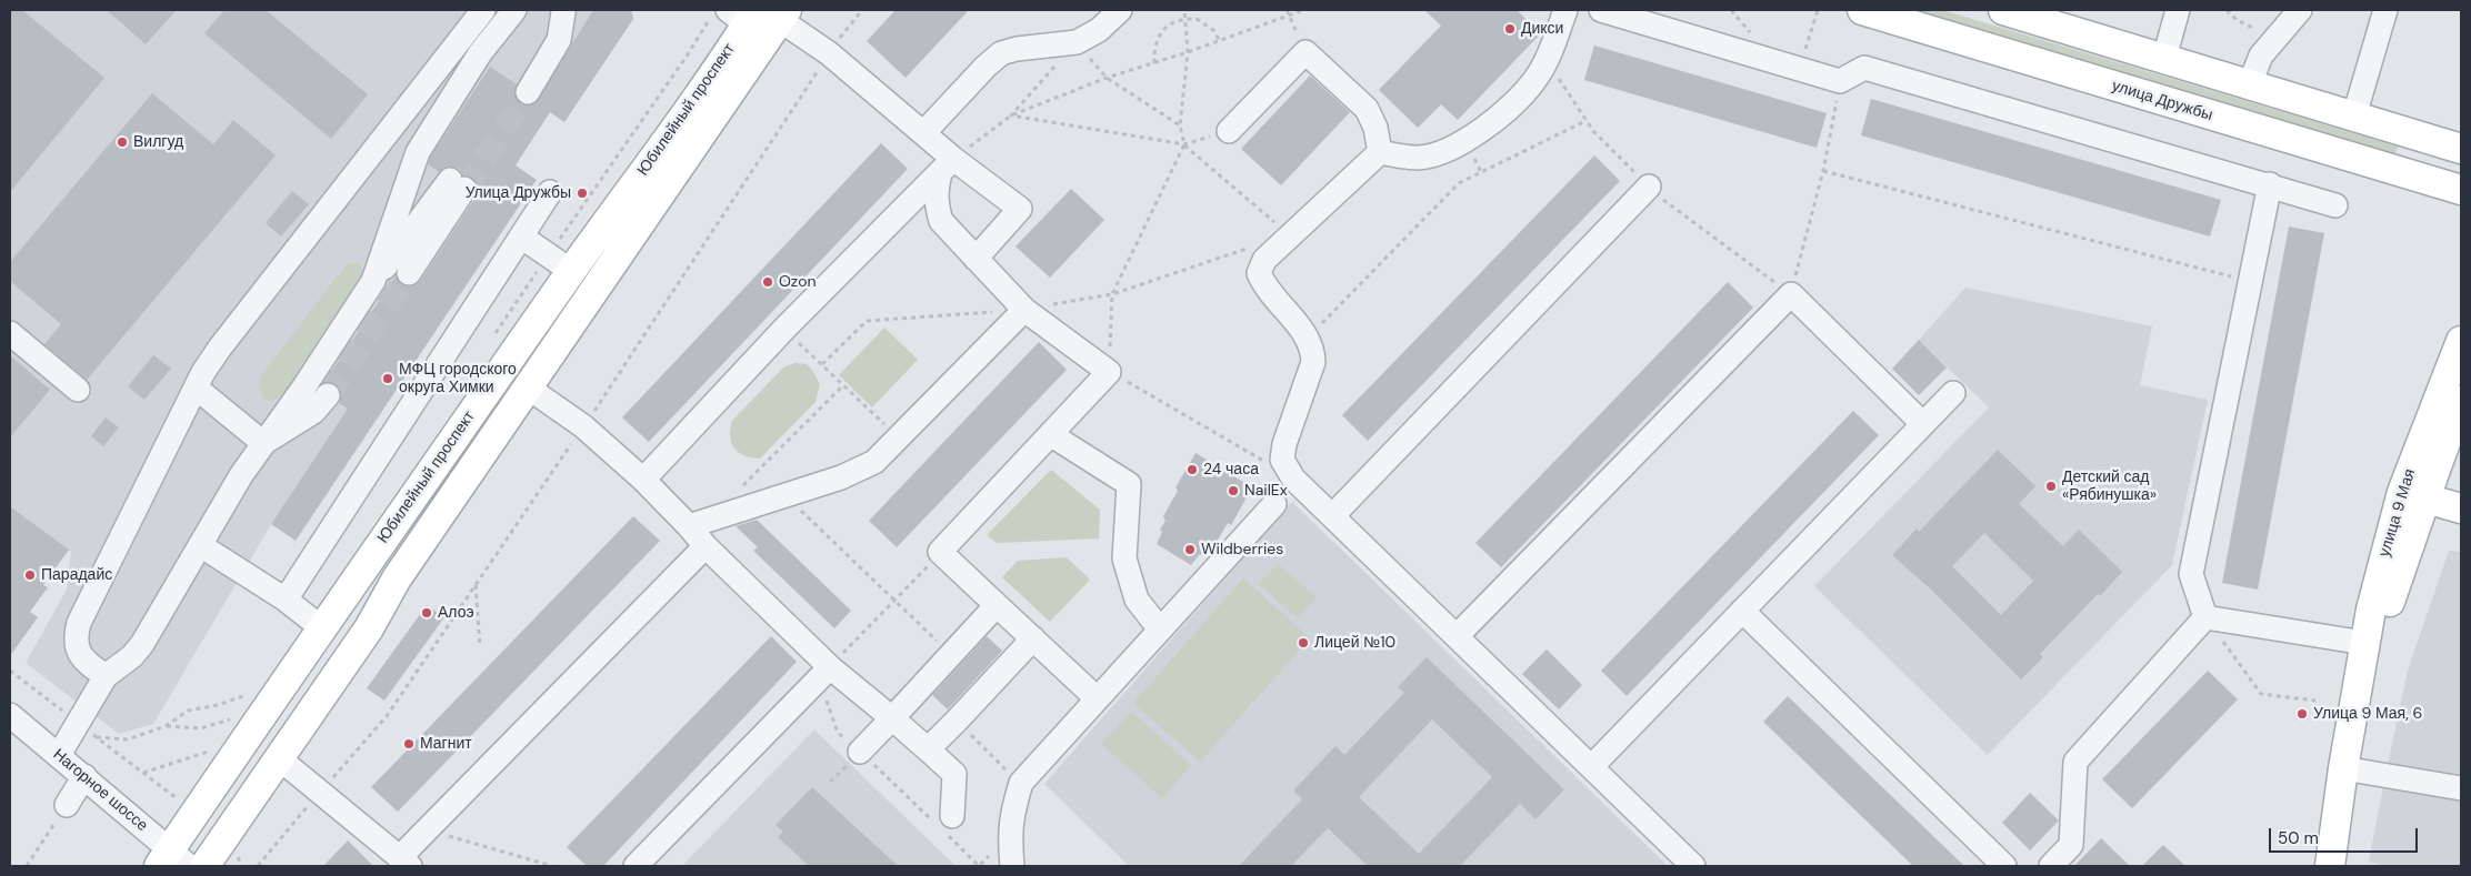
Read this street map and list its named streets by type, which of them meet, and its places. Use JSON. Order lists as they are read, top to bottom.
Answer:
{
  "streets": {
    "main road": ["улица Дружбы", "Юбилейный проспект", "улица 9 Мая"],
    "street": ["Нагорное шоссе"]
  },
  "crossings": [
    ["Юбилейный проспект", "Нагорное шоссе"]
  ],
  "places": [
    "Дикси",
    "Вилгуд",
    "Улица Дружбы",
    "Ozon",
    "МФЦ городского округа Химки",
    "24 часа",
    "Детский сад «Рябинушка»",
    "NailEx",
    "Wildberries",
    "Парадайс",
    "Алоэ",
    "Лицей №10",
    "Улица 9 Мая, 6",
    "Магнит"
  ],
  "scale_bar": "50 m"
}
